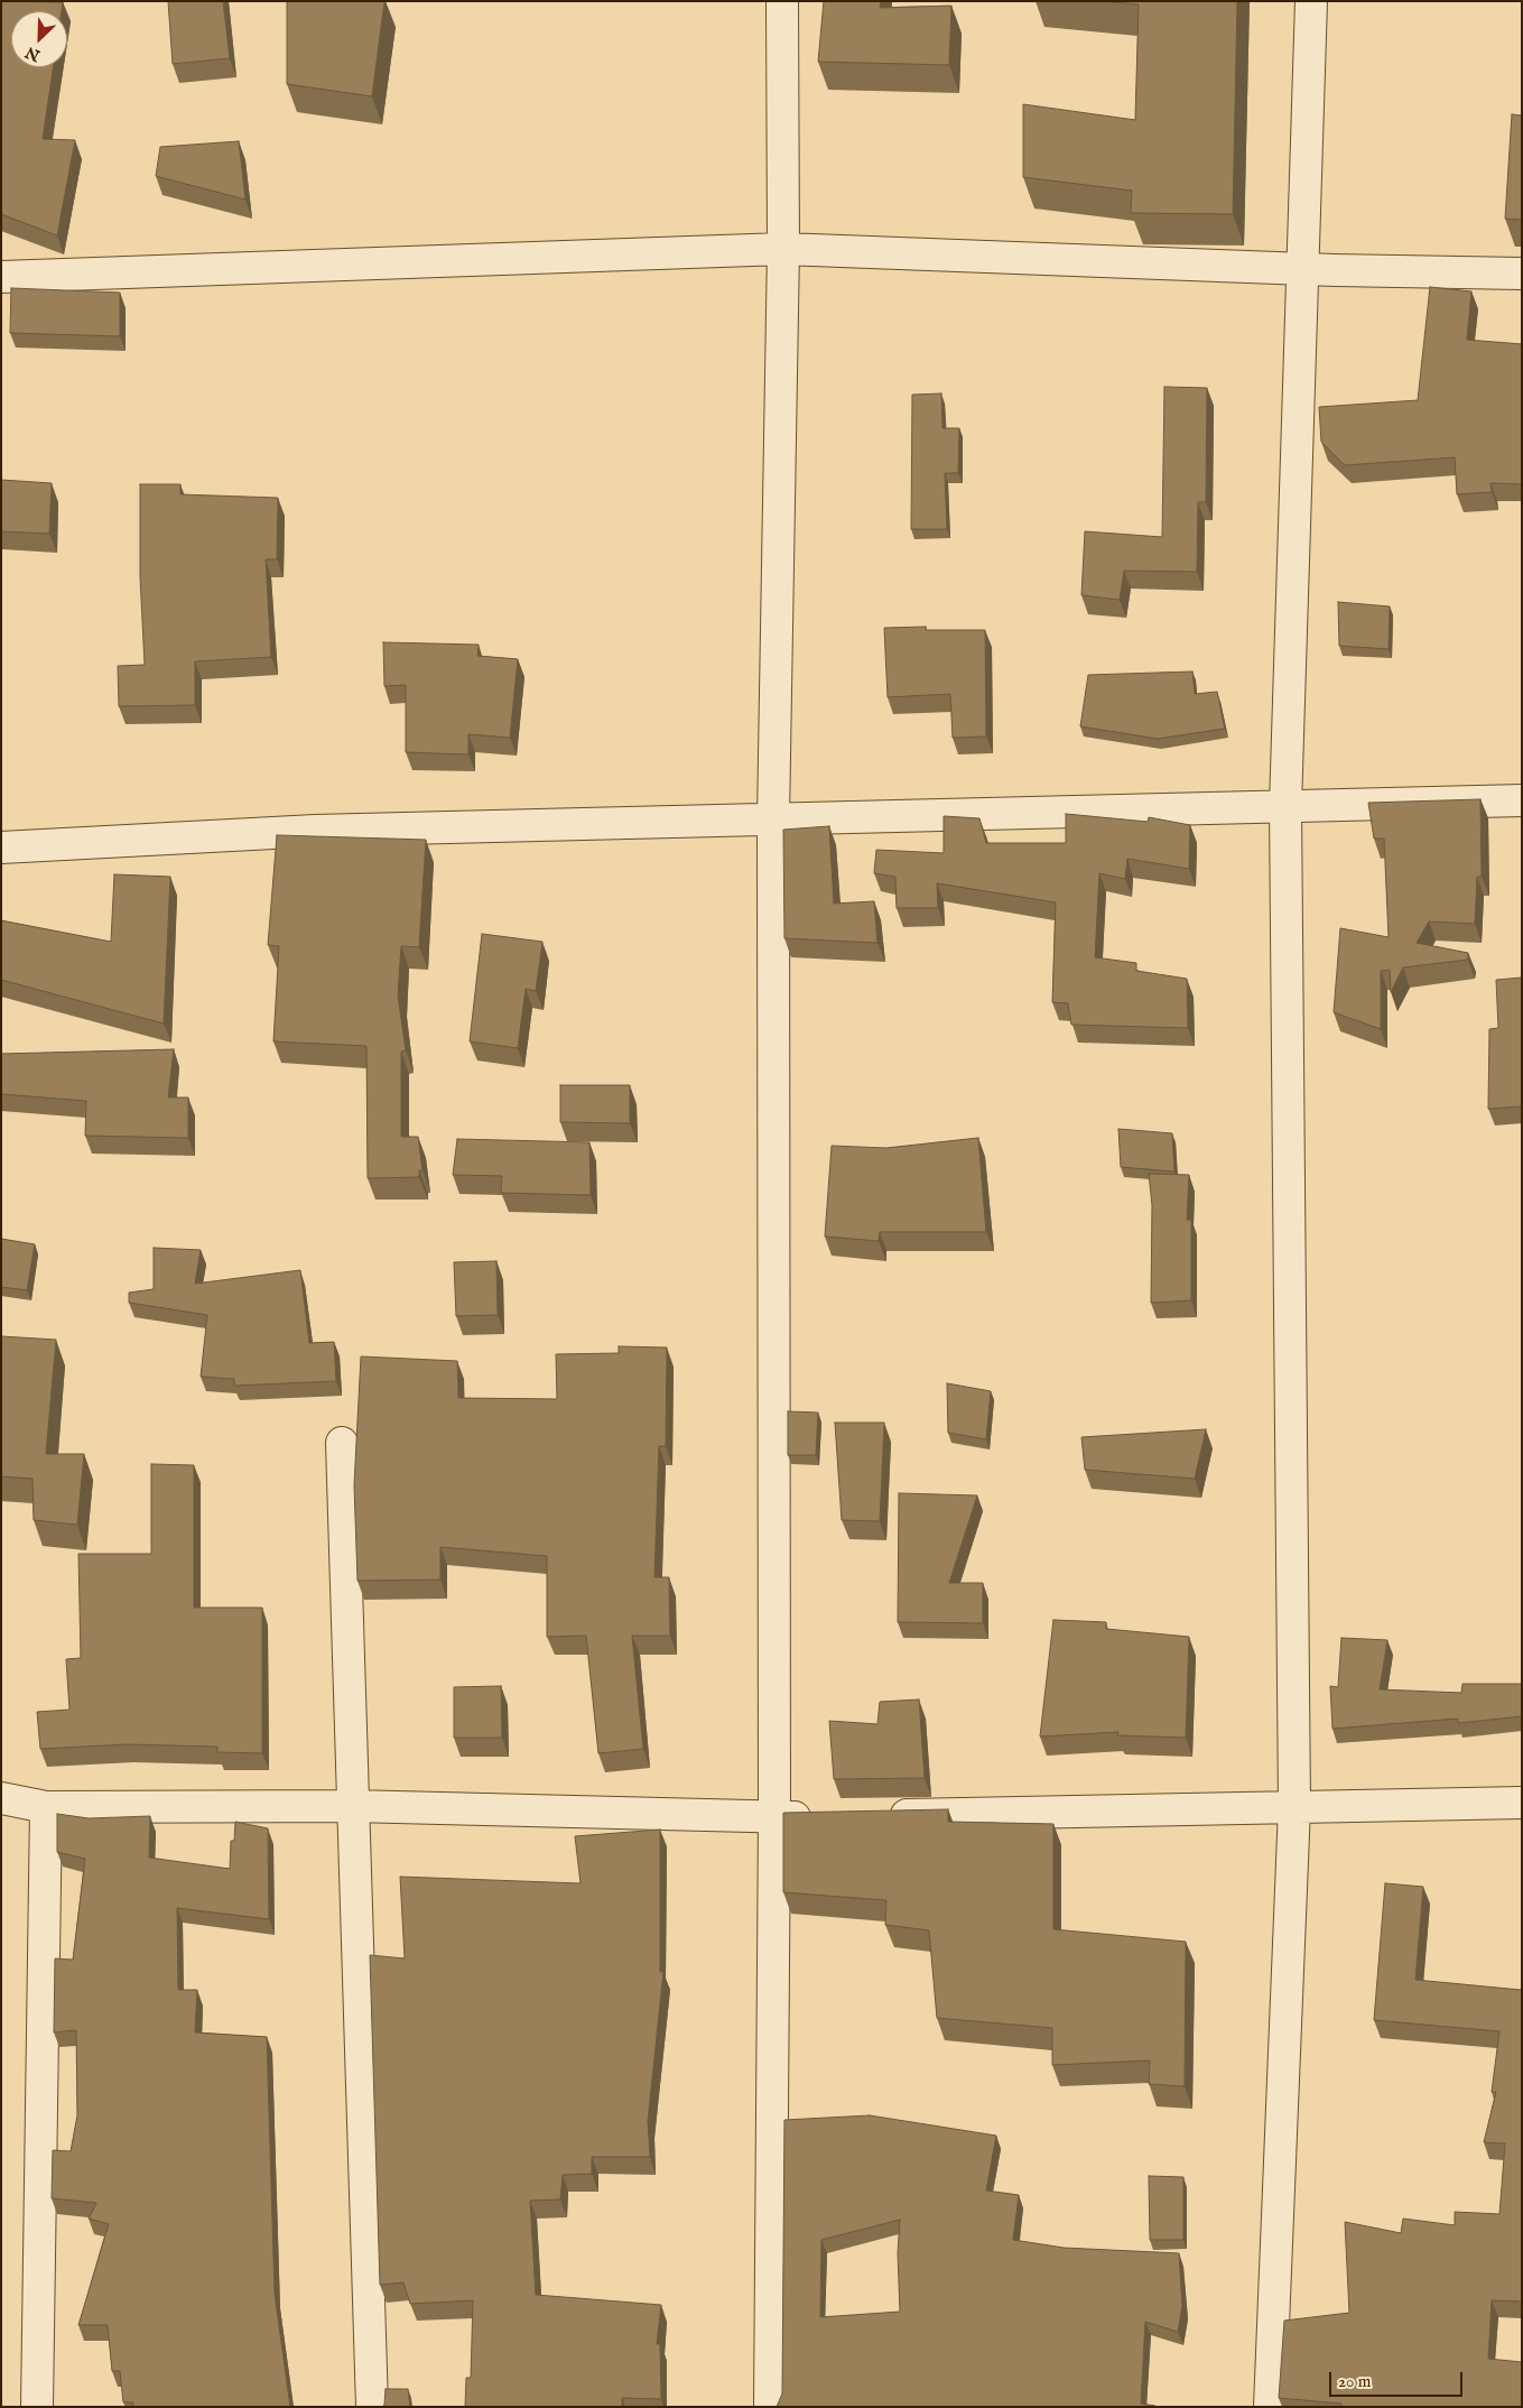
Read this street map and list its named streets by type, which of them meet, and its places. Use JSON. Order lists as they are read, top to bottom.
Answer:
{
  "scale_bar": "20 m",
  "north": "bottom left"
}
